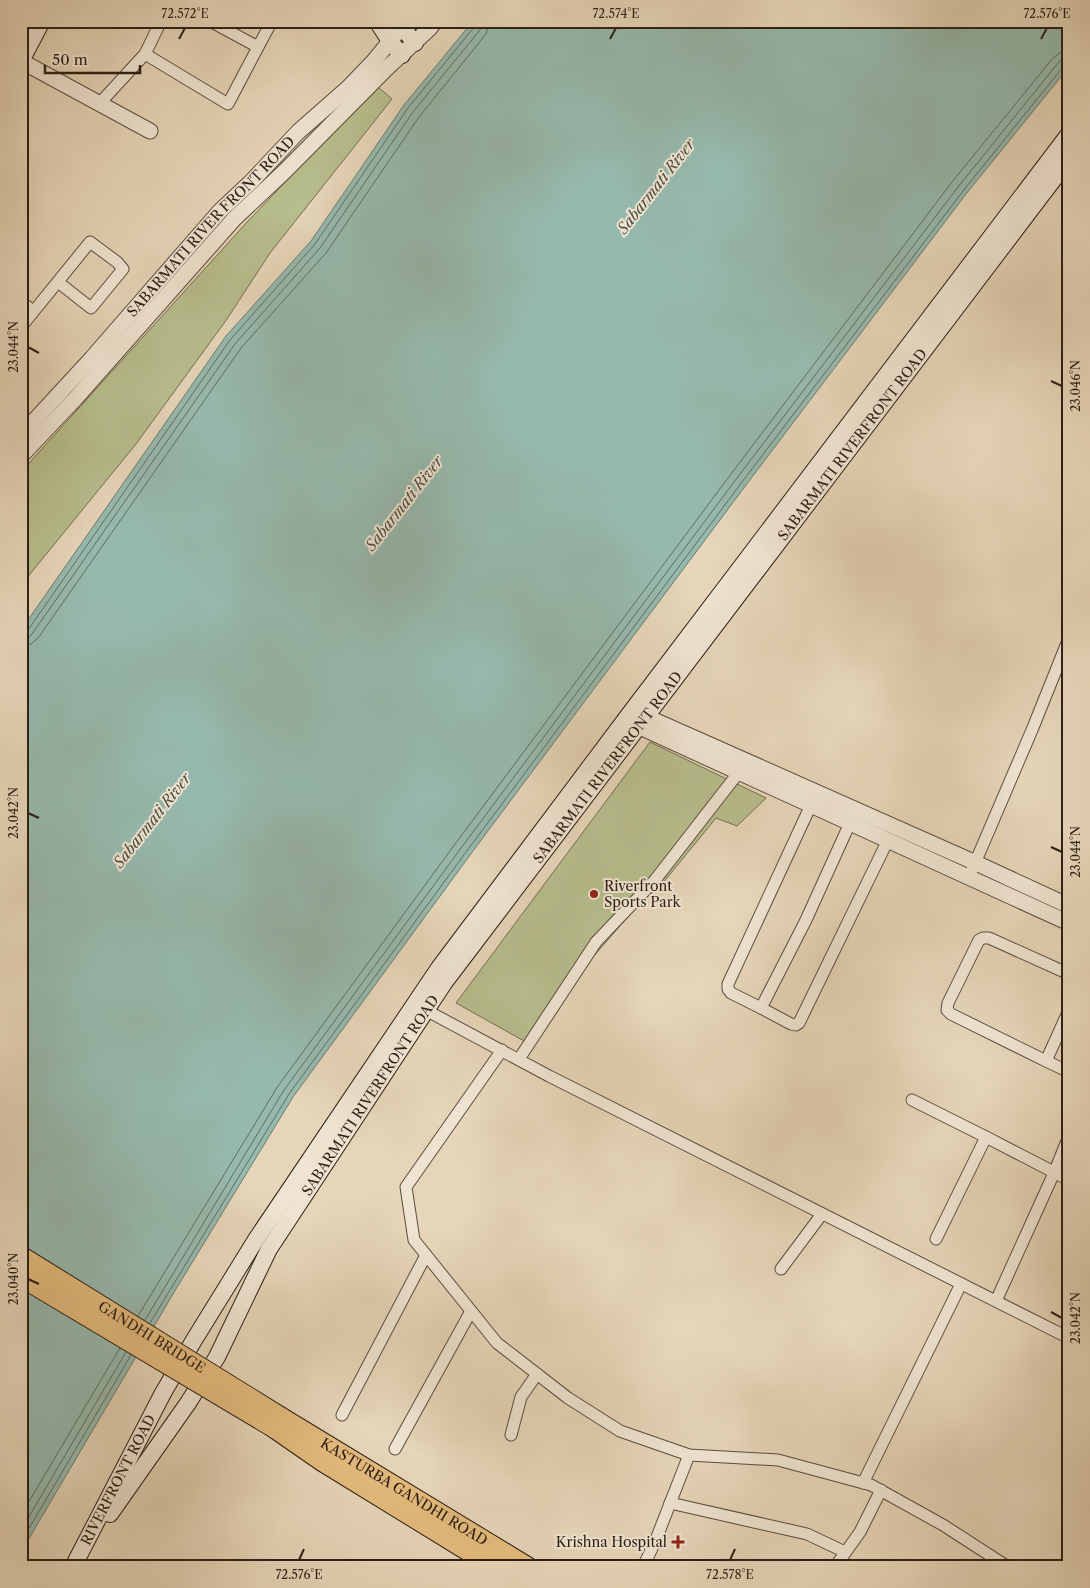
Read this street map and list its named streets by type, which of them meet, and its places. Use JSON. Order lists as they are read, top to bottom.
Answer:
{
  "streets": {
    "main road": [
      "SABARMATI RIVERFRONT ROAD",
      "GANDHI BRIDGE",
      "RIVERFRONT ROAD",
      "KASTURBA GANDHI ROAD"
    ],
    "street": ["SABARMATI RIVER FRONT ROAD"]
  },
  "crossings": [
    ["SABARMATI RIVERFRONT ROAD", "RIVERFRONT ROAD"],
    ["GANDHI BRIDGE", "KASTURBA GANDHI ROAD"]
  ],
  "water": ["Sabarmati River"],
  "places": {
    "other": ["Riverfront Sports Park"],
    "health": ["Krishna Hospital"]
  },
  "scale_bar": "50 m",
  "coordinates": [
    "72.572°E",
    "72.574°E",
    "72.576°E",
    "23.044°N",
    "23.046°N",
    "23.042°N",
    "23.040°N",
    "72.578°E"
  ]
}
